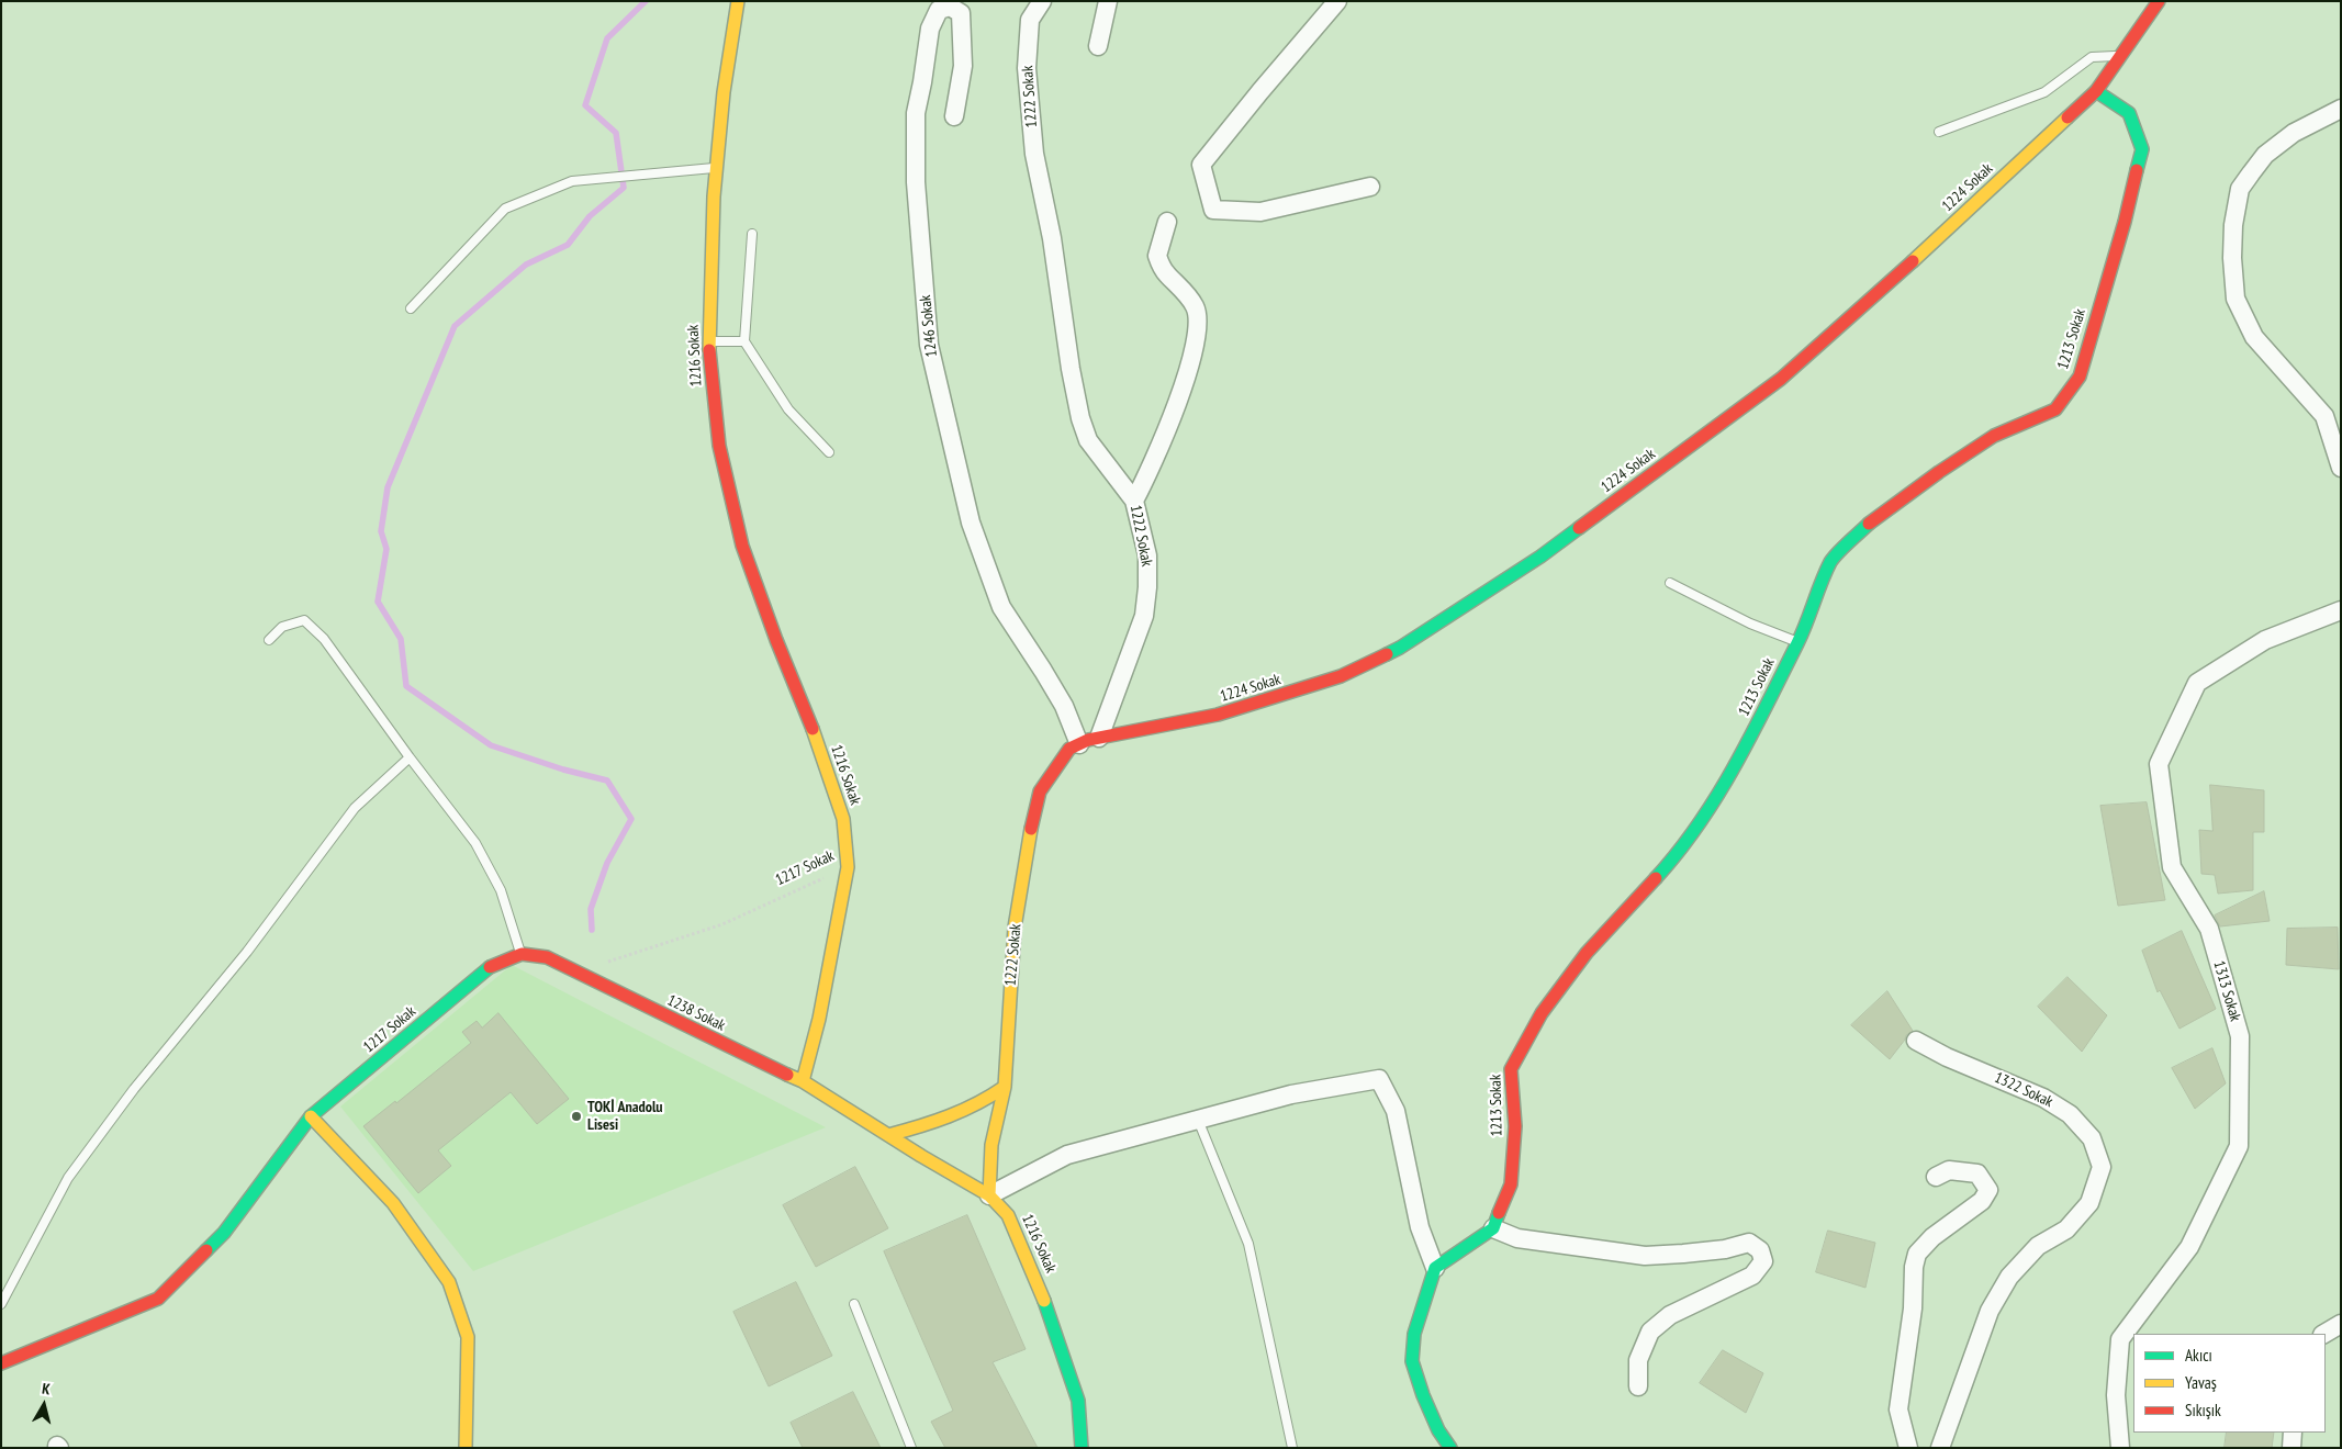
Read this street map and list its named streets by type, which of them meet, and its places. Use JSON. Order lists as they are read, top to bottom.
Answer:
{
  "streets": {
    "street": [
      "1222 Sokak",
      "1224 Sokak",
      "1246 Sokak",
      "1213 Sokak",
      "1216 Sokak",
      "1217 Sokak",
      "1313 Sokak",
      "1238 Sokak",
      "1322 Sokak"
    ]
  },
  "crossings": [
    ["1222 Sokak", "1224 Sokak"],
    ["1222 Sokak", "1246 Sokak"],
    ["1222 Sokak", "1216 Sokak"],
    ["1224 Sokak", "1213 Sokak"],
    ["1216 Sokak", "1217 Sokak"],
    ["1216 Sokak", "1238 Sokak"],
    ["1217 Sokak", "1238 Sokak"]
  ],
  "places": ["TOKİ Anadolu Lisesi"],
  "legend": ["Akıcı", "Yavaş", "Sıkışık"],
  "north": "top"
}
